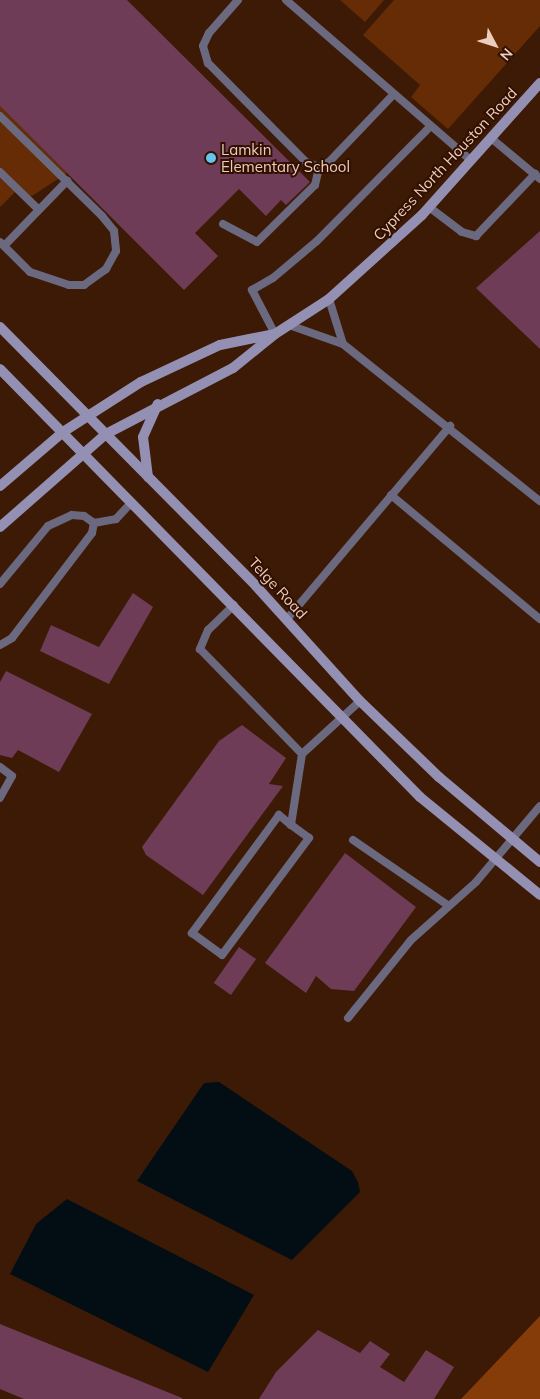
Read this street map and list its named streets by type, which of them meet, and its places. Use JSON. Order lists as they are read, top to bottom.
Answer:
{
  "streets": {
    "main road": ["Cypress North Houston Road", "Telge Road"]
  },
  "crossings": [
    ["Cypress North Houston Road", "Telge Road"]
  ],
  "places": ["Lamkin Elementary School"],
  "north": "bottom right"
}
